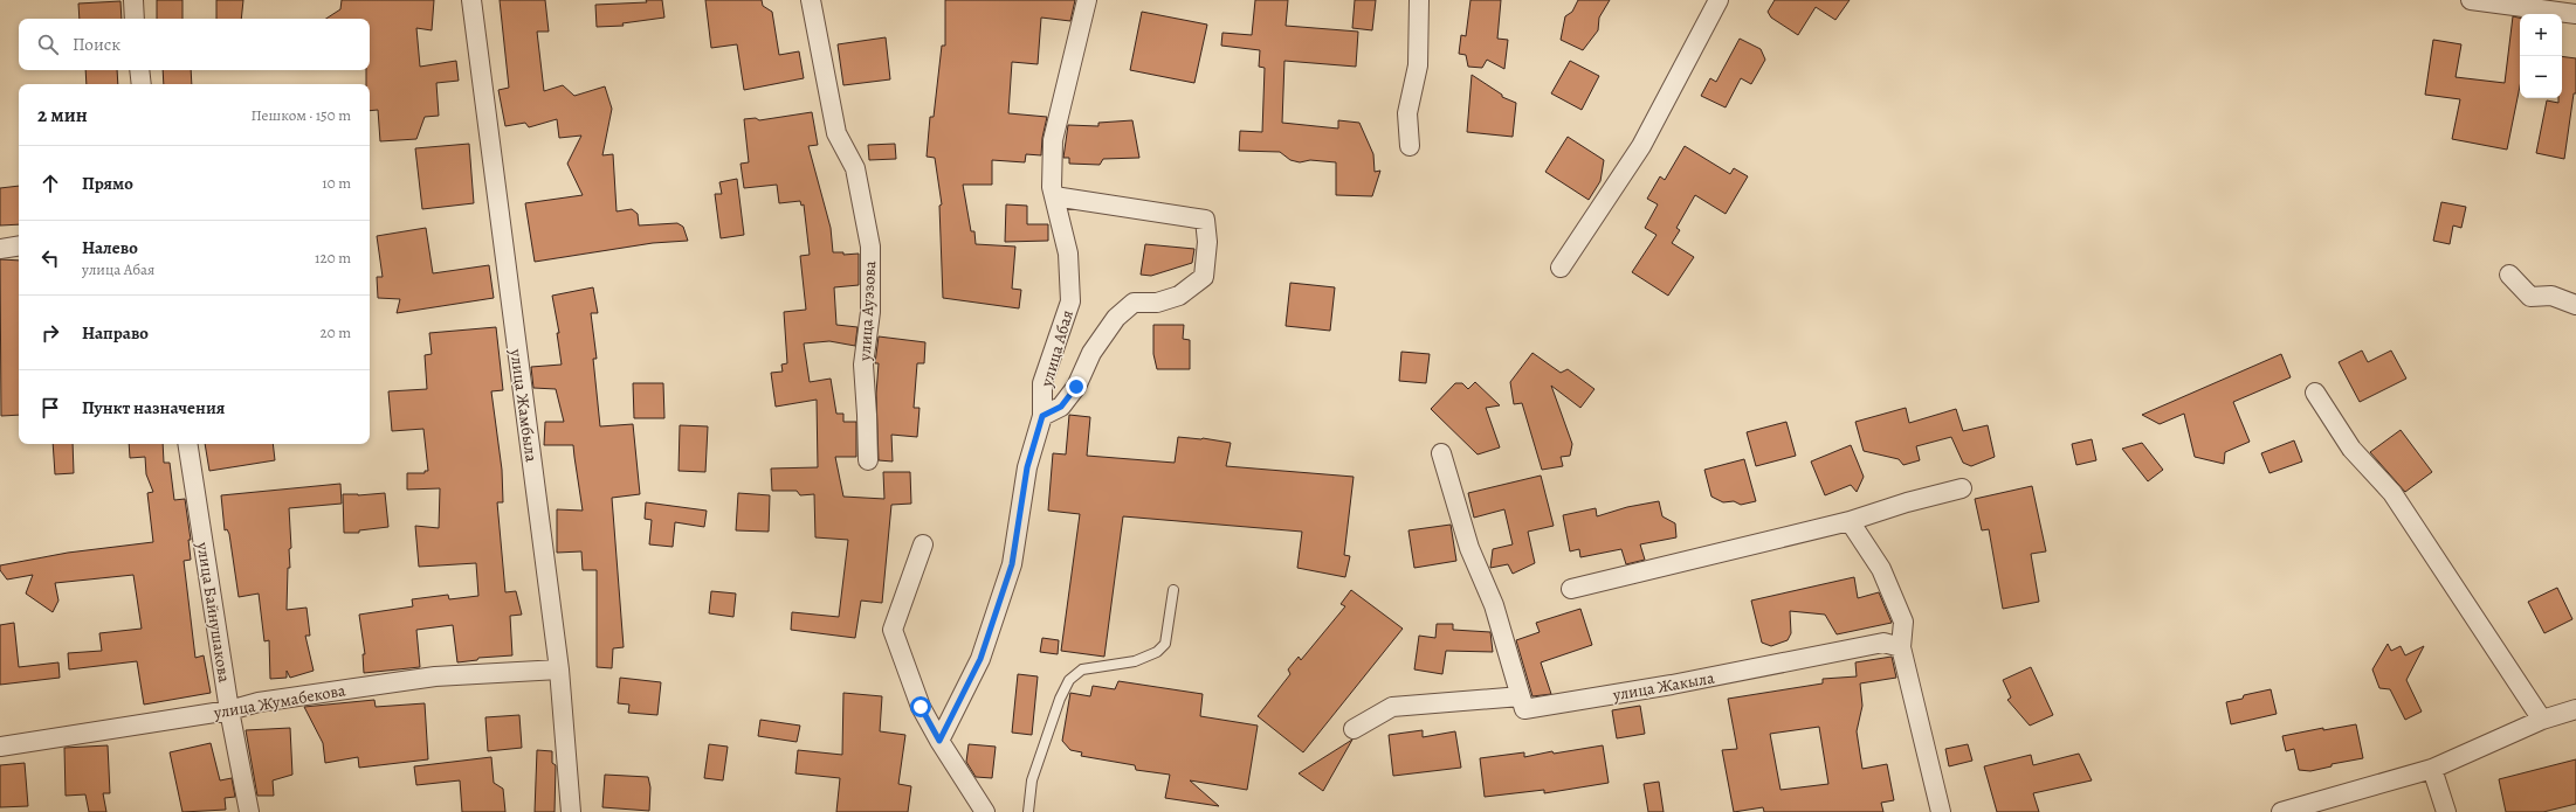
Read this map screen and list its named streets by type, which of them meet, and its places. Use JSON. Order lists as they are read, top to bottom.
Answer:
{
  "streets": {
    "street": [
      "улица Ауэзова",
      "улица Абая",
      "улица Жамбыла",
      "улица Байнушакова",
      "улица Жакыла",
      "улица Жумабекова"
    ]
  },
  "crossings": [
    ["улица Жамбыла", "улица Жумабекова"],
    ["улица Байнушакова", "улица Жумабекова"]
  ],
  "page": {
    "map_buttons": ["+", "−"],
    "search": "Поиск",
    "heading": ["2 мин", "Пешком · 150 m"],
    "list": [
      ["Прямо", "10 m"],
      ["Налево", "улица Абая", "120 m"],
      ["Направо", "20 m"],
      "Пункт назначения"
    ]
  }
}
